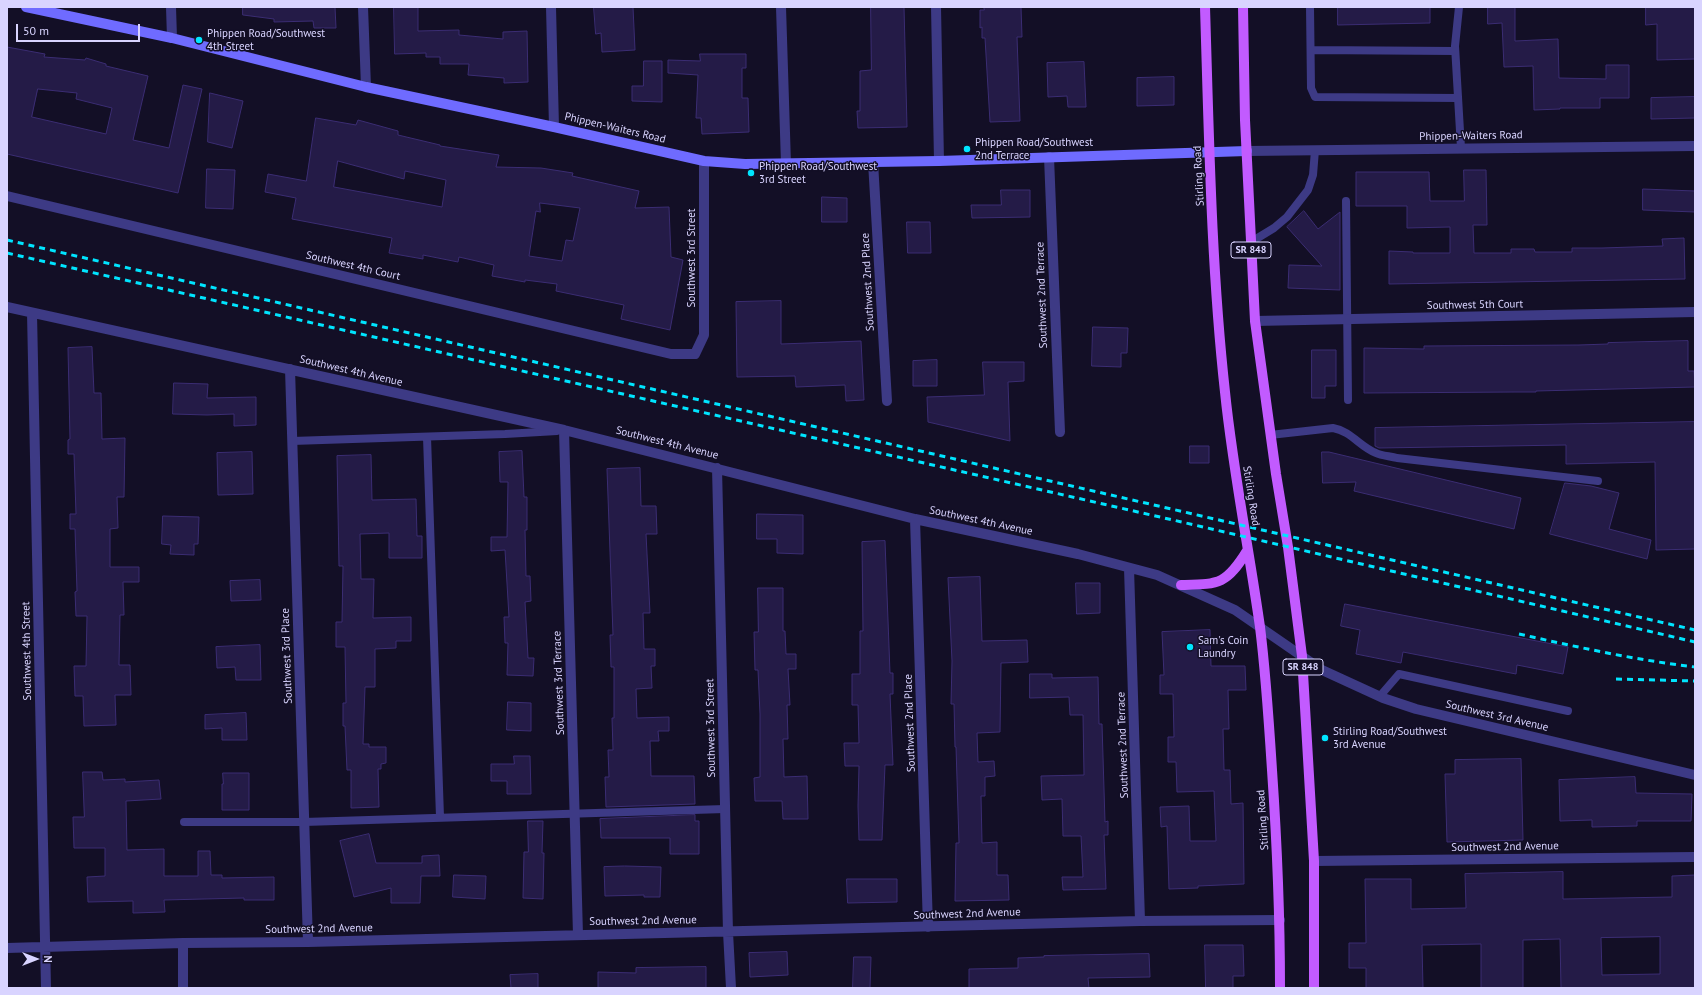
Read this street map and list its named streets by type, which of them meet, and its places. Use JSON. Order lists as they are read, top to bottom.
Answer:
{
  "streets": {
    "main road": ["Stirling Road", "SR 848"],
    "street": [
      "Phippen-Waiters Road",
      "Southwest 3rd Street",
      "Southwest 4th Court",
      "Southwest 2nd Place",
      "Southwest 2nd Terrace",
      "Southwest 5th Court",
      "Southwest 4th Avenue",
      "Southwest 4th Street",
      "Southwest 3rd Place",
      "Southwest 3rd Terrace",
      "Southwest 3rd Avenue",
      "Southwest 2nd Avenue"
    ]
  },
  "crossings": [
    ["Phippen-Waiters Road", "Stirling Road"],
    ["Phippen-Waiters Road", "SR 848"],
    ["Phippen-Waiters Road", "Southwest 3rd Street"],
    ["Phippen-Waiters Road", "Southwest 2nd Place"],
    ["Phippen-Waiters Road", "Southwest 2nd Terrace"],
    ["Stirling Road", "Southwest 4th Avenue"],
    ["Stirling Road", "Southwest 2nd Avenue"],
    ["SR 848", "Southwest 5th Court"],
    ["SR 848", "Southwest 4th Avenue"],
    ["SR 848", "Southwest 3rd Avenue"],
    ["SR 848", "Southwest 2nd Avenue"],
    ["Southwest 3rd Street", "Southwest 4th Court"],
    ["Southwest 3rd Street", "Southwest 4th Avenue"],
    ["Southwest 3rd Street", "Southwest 2nd Avenue"],
    ["Southwest 2nd Place", "Southwest 4th Avenue"],
    ["Southwest 2nd Place", "Southwest 2nd Avenue"],
    ["Southwest 2nd Terrace", "Southwest 4th Avenue"],
    ["Southwest 2nd Terrace", "Southwest 2nd Avenue"],
    ["Southwest 4th Avenue", "Southwest 4th Street"],
    ["Southwest 4th Avenue", "Southwest 3rd Place"],
    ["Southwest 4th Avenue", "Southwest 3rd Terrace"],
    ["Southwest 4th Avenue", "Southwest 3rd Avenue"],
    ["Southwest 4th Street", "Southwest 2nd Avenue"],
    ["Southwest 3rd Place", "Southwest 2nd Avenue"],
    ["Southwest 3rd Terrace", "Southwest 2nd Avenue"]
  ],
  "places": [
    "Phippen Road/Southwest 4th Street",
    "Phippen Road/Southwest 2nd Terrace",
    "Phippen Road/Southwest 3rd Street",
    "Sam's Coin Laundry",
    "Stirling Road/Southwest 3rd Avenue"
  ],
  "scale_bar": "50 m",
  "north": "right"
}
